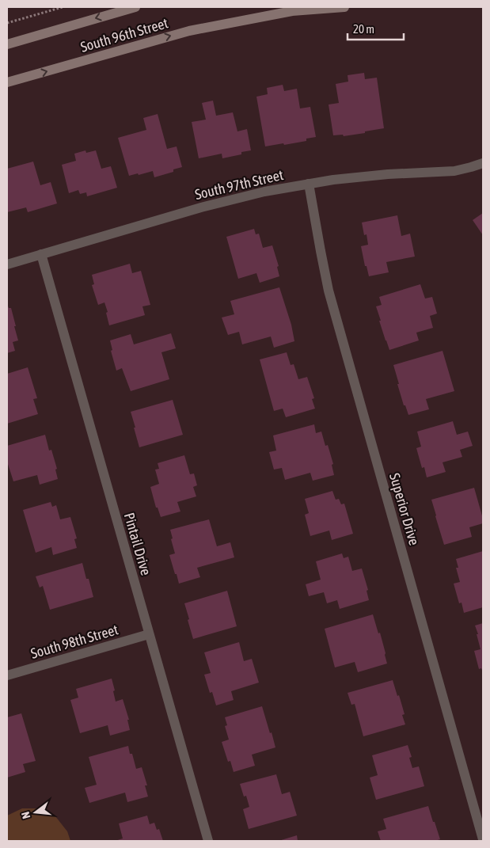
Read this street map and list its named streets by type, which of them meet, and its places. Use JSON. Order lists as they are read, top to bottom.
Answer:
{
  "streets": {
    "main road": ["South 96th Street"],
    "street": [
      "South 97th Street",
      "Superior Drive",
      "Pintail Drive",
      "South 98th Street"
    ]
  },
  "crossings": [
    ["South 97th Street", "Superior Drive"],
    ["South 97th Street", "Pintail Drive"],
    ["Pintail Drive", "South 98th Street"]
  ],
  "scale_bar": "20 m",
  "north": "left"
}
